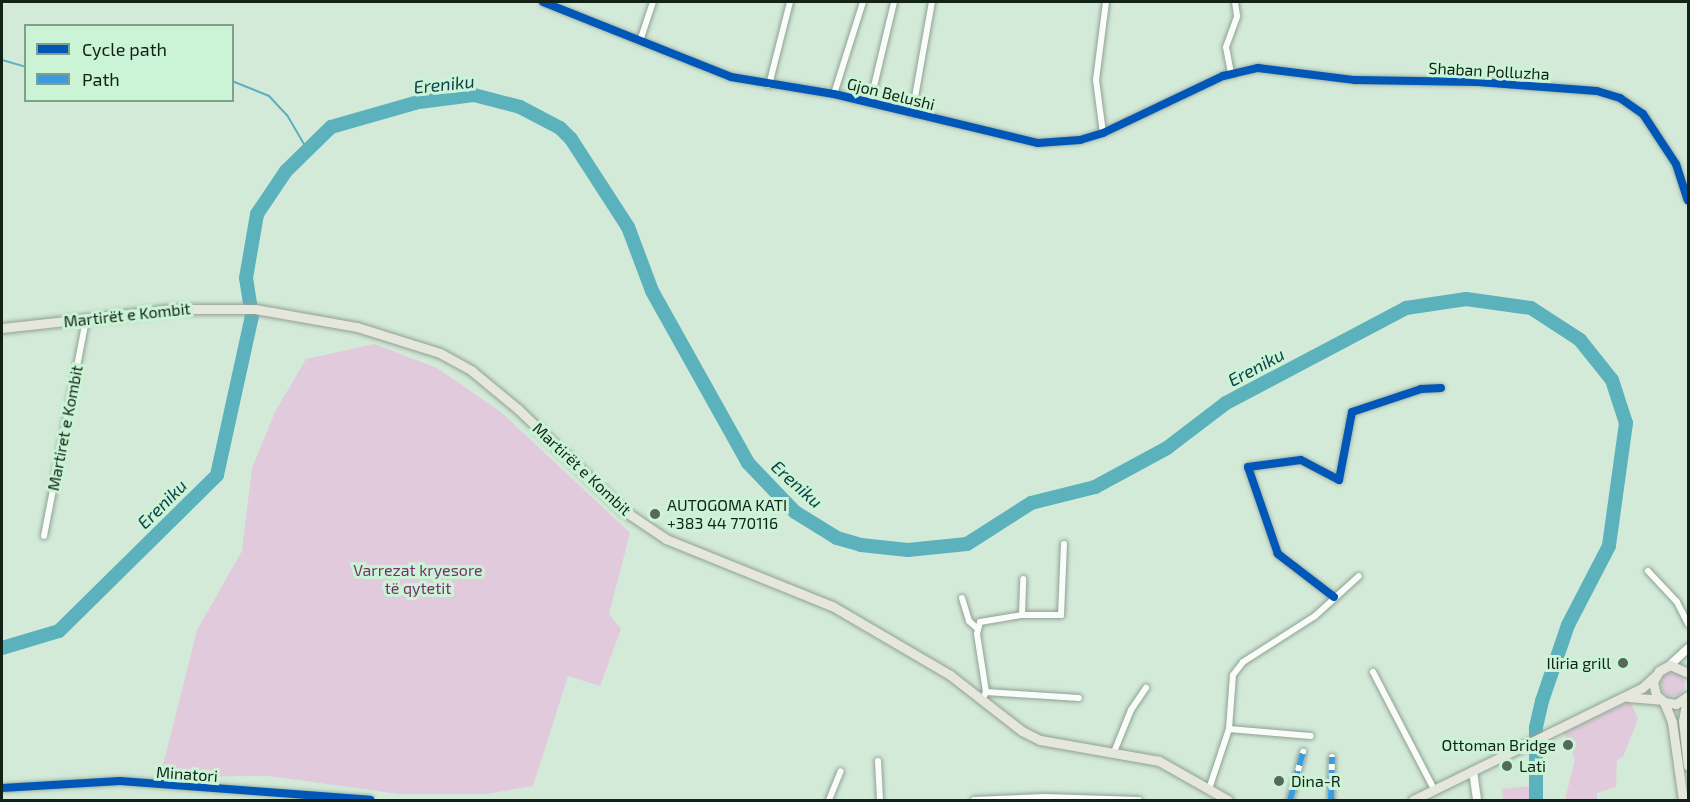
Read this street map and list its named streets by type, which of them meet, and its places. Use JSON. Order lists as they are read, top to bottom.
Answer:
{
  "streets": {
    "main road": ["Martirët e Kombit"],
    "street": [
      "Shaban Polluzha",
      "Gjon Belushi",
      "Martiret e Kombit",
      "Minatori"
    ]
  },
  "crossings": [
    ["Shaban Polluzha", "Gjon Belushi"],
    ["Martirët e Kombit", "Martiret e Kombit"]
  ],
  "water": ["Ereniku"],
  "parks": ["Varrezat kryesore të qytetit"],
  "places": [
    "AUTOGOMA KATI +383 44 770116",
    "Iliria grill",
    "Ottoman Bridge",
    "Lati",
    "Dina-R"
  ],
  "legend": ["Cycle path", "Path"]
}
